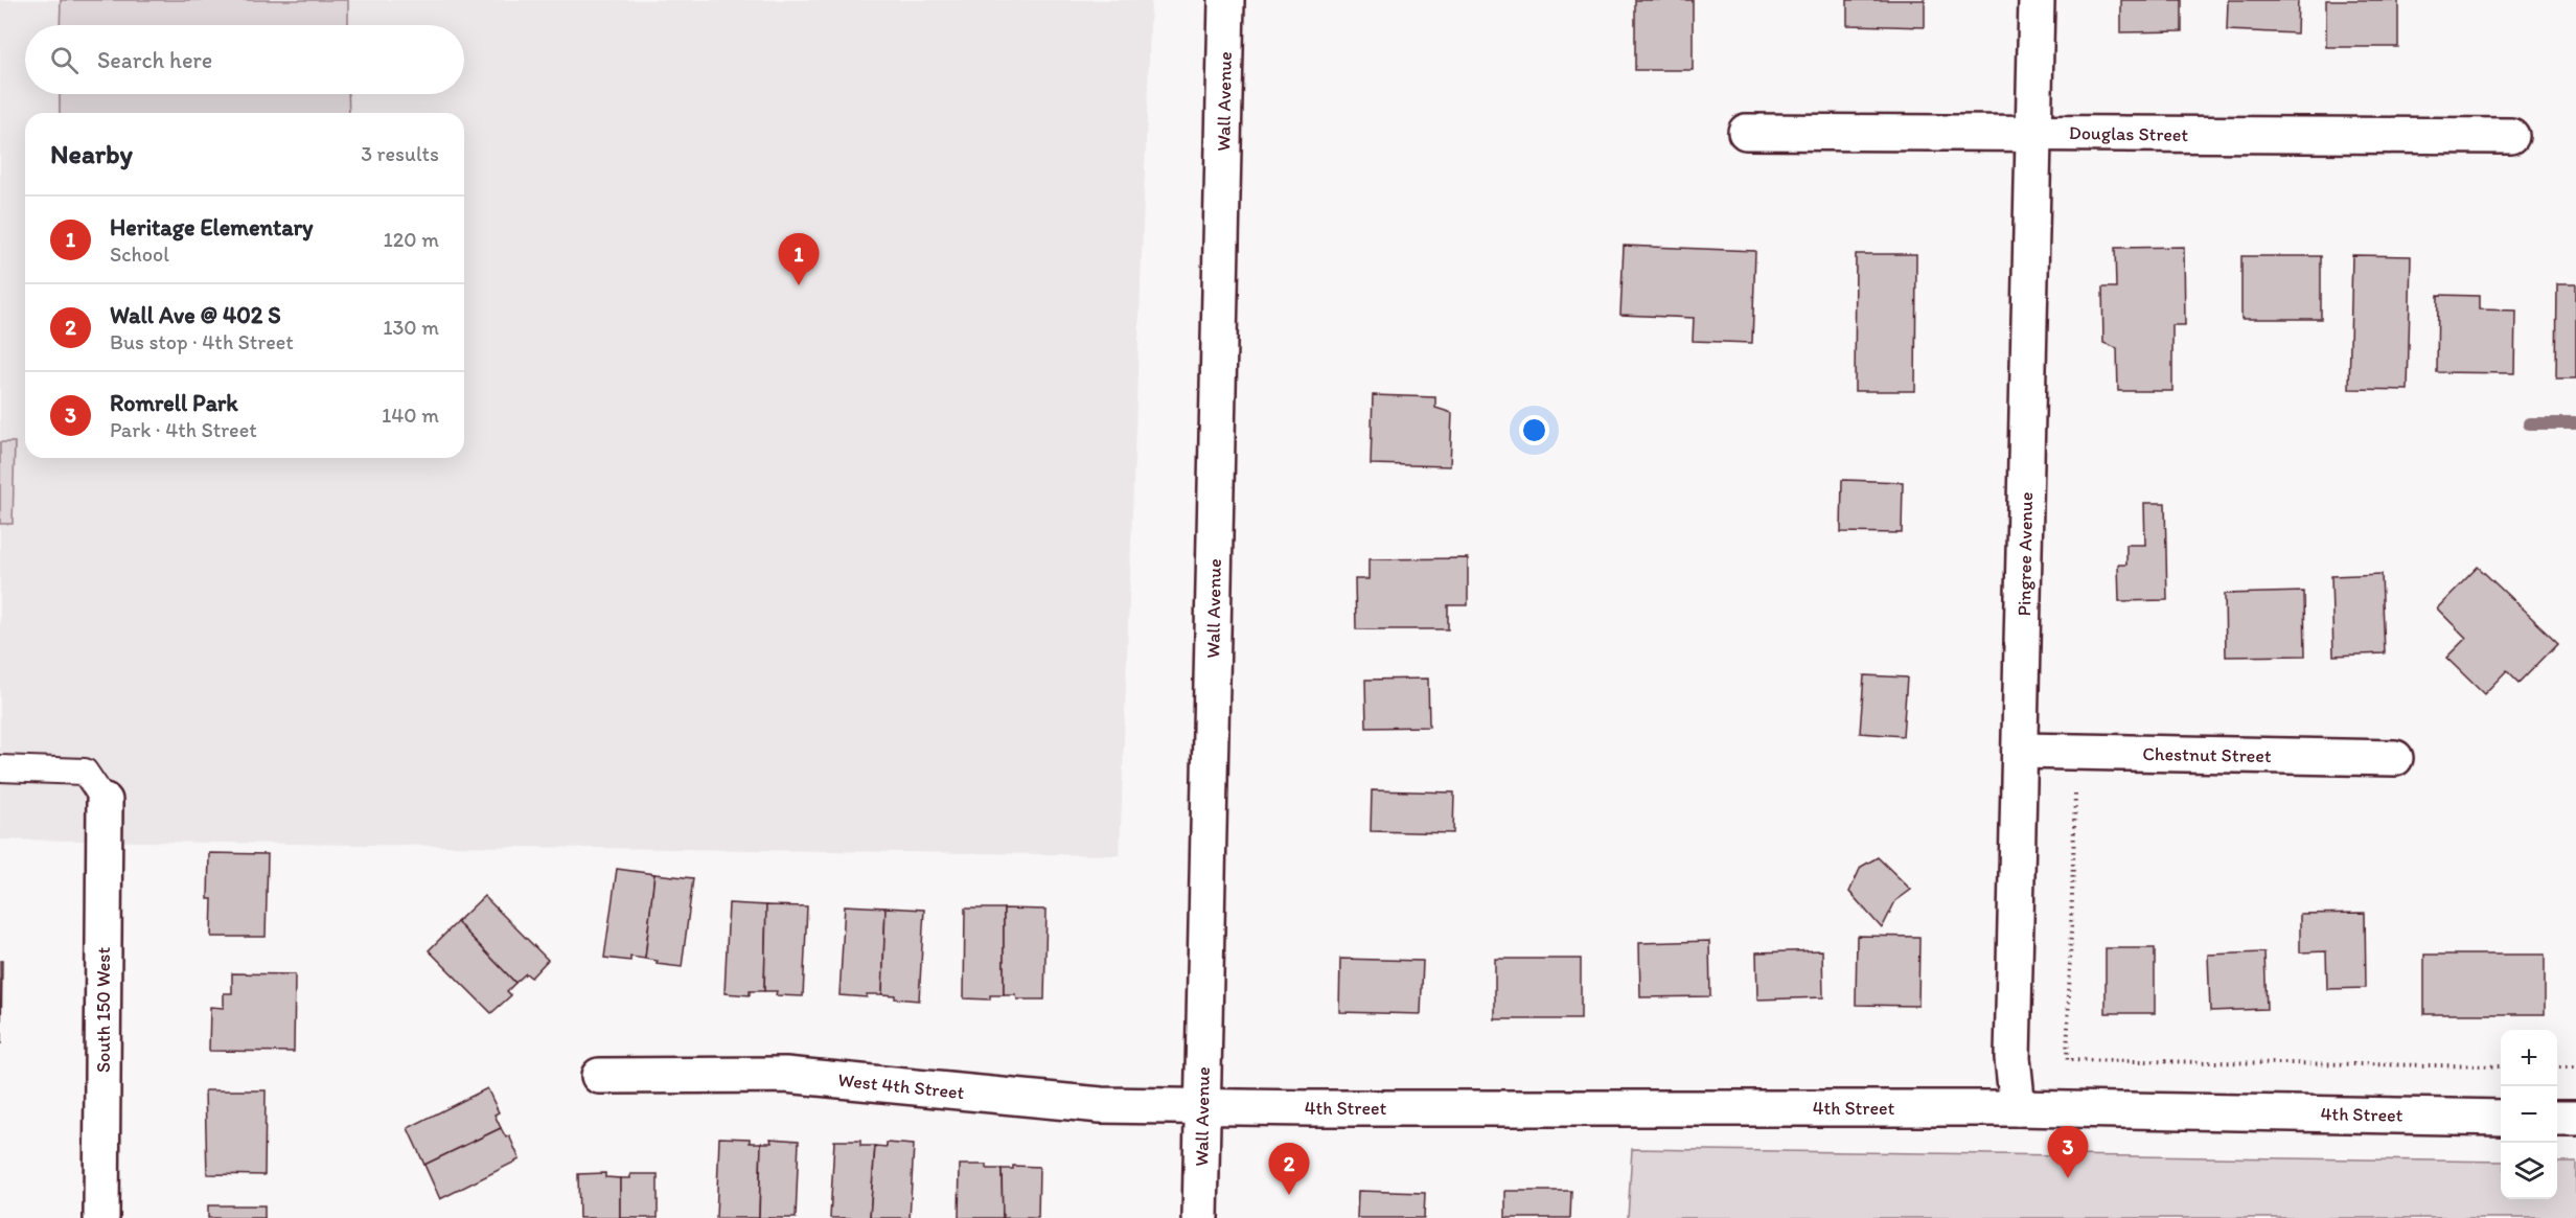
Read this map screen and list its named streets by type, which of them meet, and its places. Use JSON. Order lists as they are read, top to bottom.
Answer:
{
  "streets": {
    "street": [
      "Wall Avenue",
      "Douglas Street",
      "Pingree Avenue",
      "Chestnut Street",
      "South 150 West",
      "West 4th Street",
      "4th Street"
    ]
  },
  "crossings": [
    ["Wall Avenue", "West 4th Street"],
    ["Wall Avenue", "4th Street"],
    ["Douglas Street", "Pingree Avenue"],
    ["Pingree Avenue", "Chestnut Street"],
    ["Pingree Avenue", "4th Street"],
    ["West 4th Street", "4th Street"]
  ],
  "page": {
    "search": "Search here",
    "heading": ["Nearby", "3 results"],
    "list": [
      {
        "mark": "1",
        "name": "Heritage Elementary",
        "note": "School",
        "value": "120 m"
      },
      {
        "mark": "2",
        "name": "Wall Ave @ 402 S",
        "note": "Bus stop · 4th Street",
        "value": "130 m"
      },
      {
        "mark": "3",
        "name": "Romrell Park",
        "note": "Park · 4th Street",
        "value": "140 m"
      }
    ],
    "pins": ["1", "3", "2"],
    "map_buttons": ["+", "−"]
  }
}
